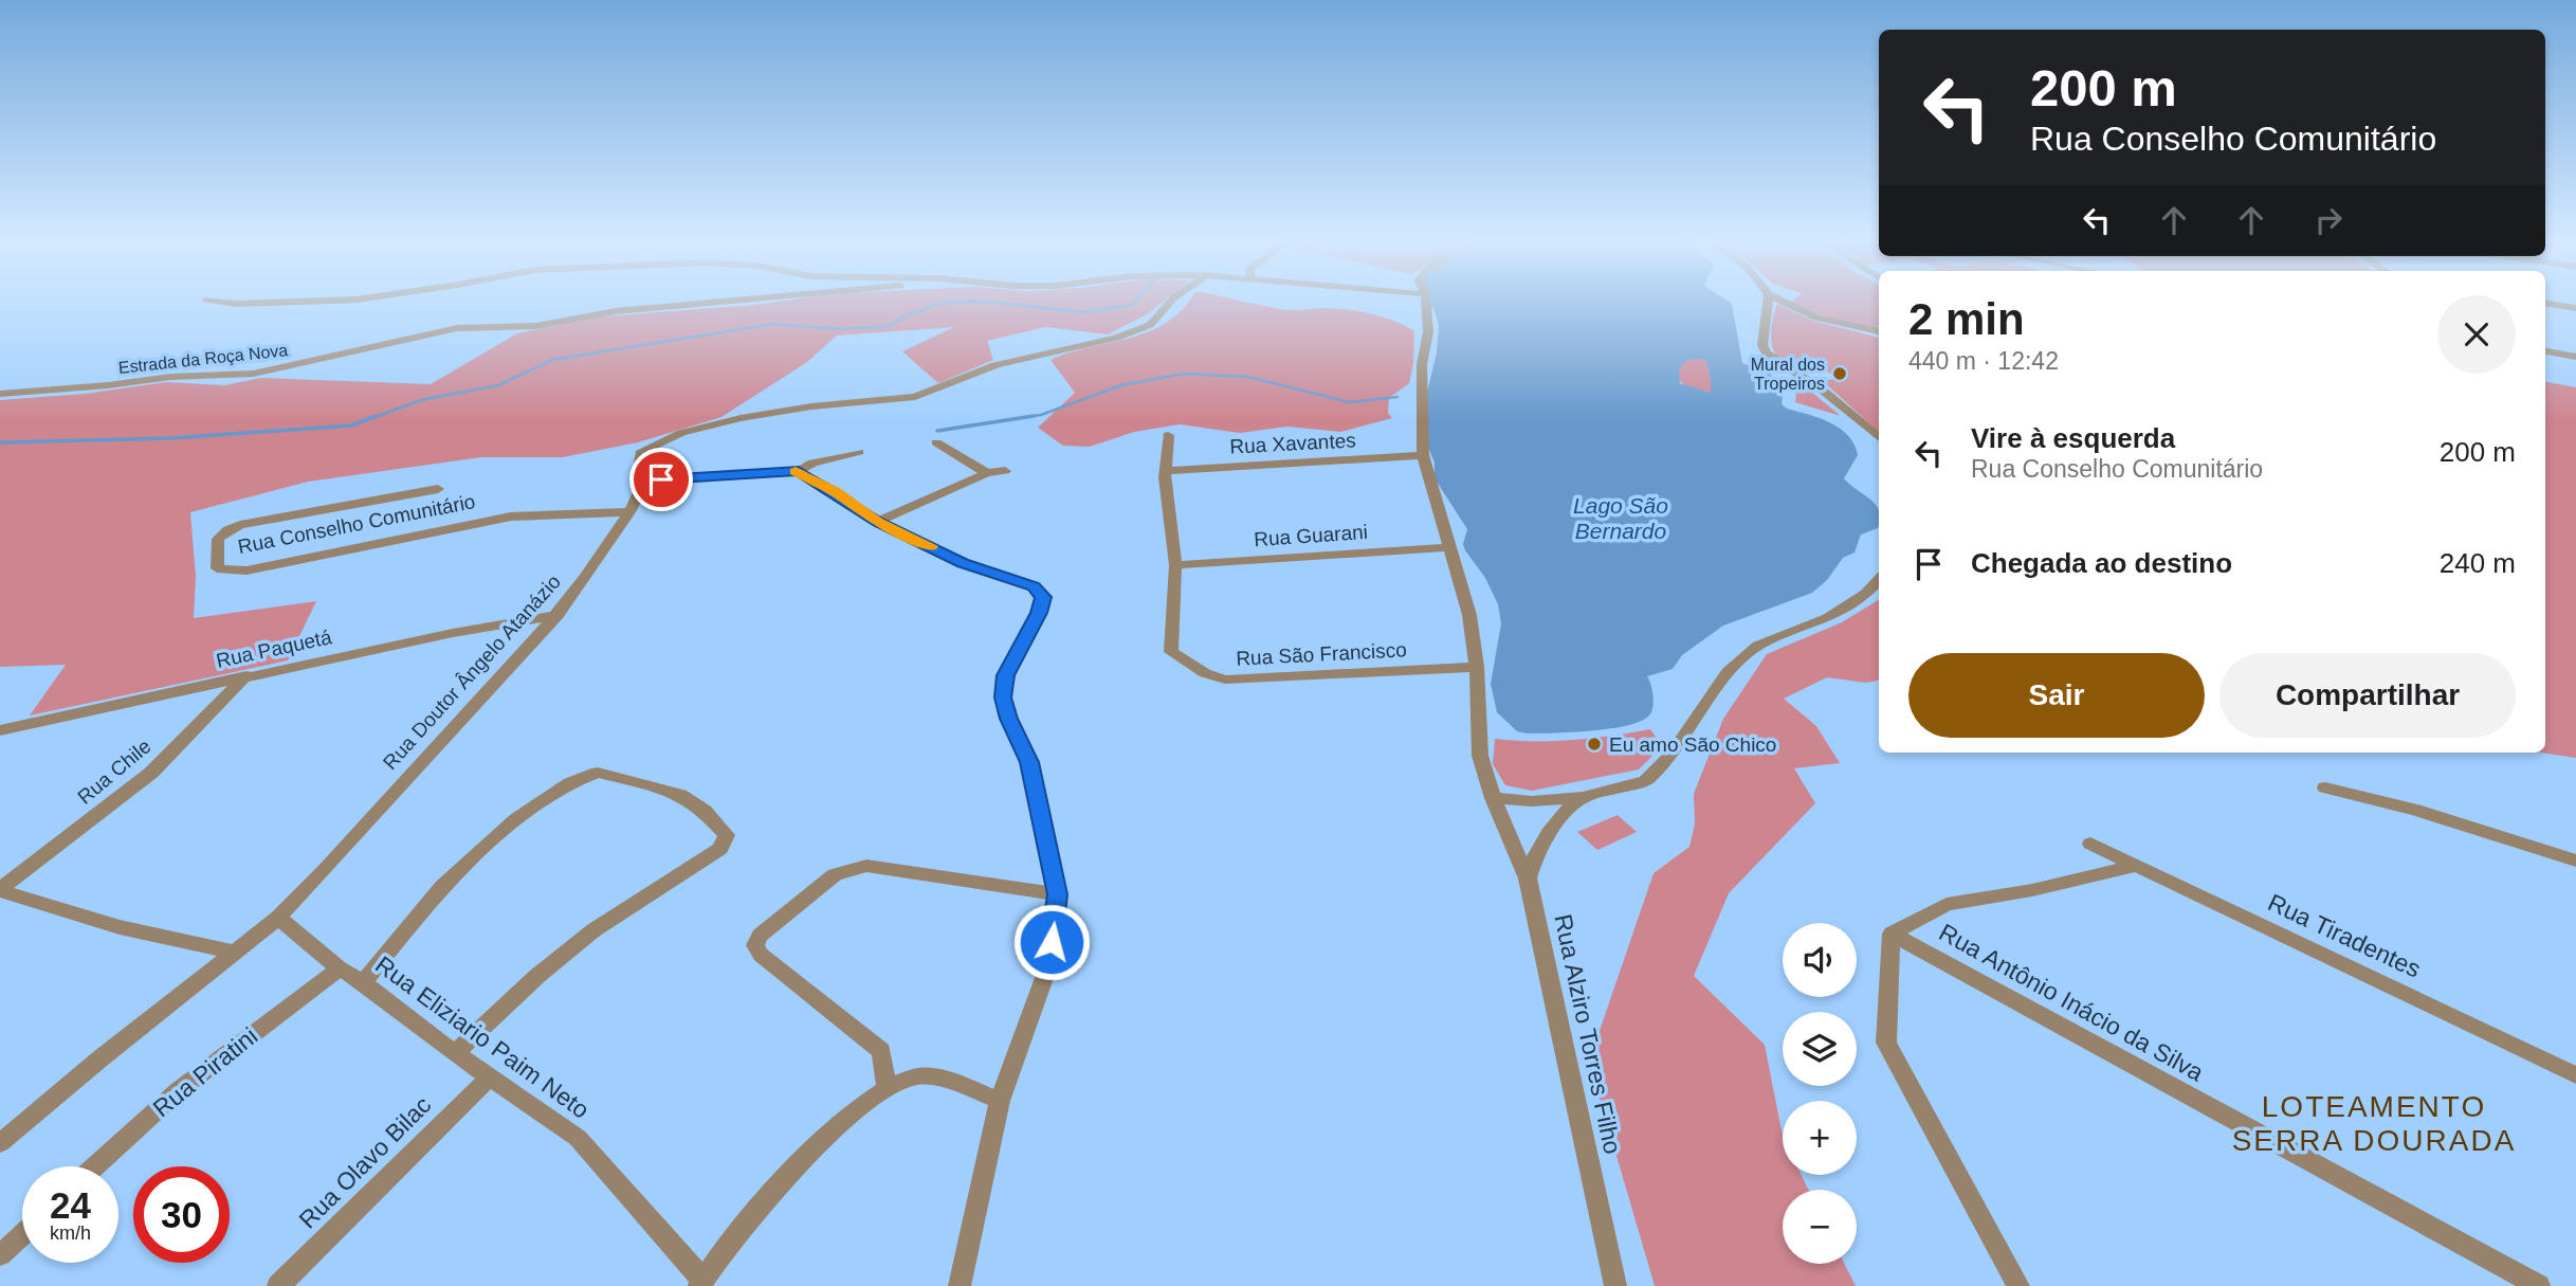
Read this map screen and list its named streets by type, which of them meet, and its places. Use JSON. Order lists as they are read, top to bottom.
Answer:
{
  "streets": {
    "street": [
      "Estrada da Roça Nova",
      "Rua Xavantes",
      "Rua Conselho Comunitário",
      "Rua Guarani",
      "Rua Paquetá",
      "Rua São Francisco",
      "Rua Doutor Ângelo Atanázio",
      "Rua Chile",
      "Rua Tiradentes",
      "Rua Antônio Inácio da Silva",
      "Rua Alziro Torres Filho",
      "Rua Eliziario Paim Neto",
      "Rua Piratini",
      "Rua Olavo Bilac"
    ]
  },
  "crossings": [
    ["Rua Xavantes", "Rua São Francisco"],
    ["Rua Xavantes", "Rua Alziro Torres Filho"],
    ["Rua Conselho Comunitário", "Rua Doutor Ângelo Atanázio"],
    ["Rua Guarani", "Rua São Francisco"],
    ["Rua Guarani", "Rua Alziro Torres Filho"],
    ["Rua Paquetá", "Rua Doutor Ângelo Atanázio"],
    ["Rua Paquetá", "Rua Chile"],
    ["Rua São Francisco", "Rua Alziro Torres Filho"],
    ["Rua Doutor Ângelo Atanázio", "Rua Eliziario Paim Neto"],
    ["Rua Eliziario Paim Neto", "Rua Piratini"],
    ["Rua Eliziario Paim Neto", "Rua Olavo Bilac"]
  ],
  "districts": ["LOTEAMENTO SERRA DOURADA"],
  "water": ["Lago São Bernardo"],
  "places": ["Mural dos Tropeiros", "Eu amo São Chico"],
  "page": {
    "turn": ["200 m", "Rua Conselho Comunitário"],
    "heading": ["2 min", "440 m · 12:42"],
    "list": [
      {
        "name": "Vire à esquerda",
        "note": "Rua Conselho Comunitário",
        "value": "200 m"
      },
      {
        "name": "Chegada ao destino",
        "value": "240 m"
      }
    ],
    "buttons": ["Sair", "Compartilhar"],
    "map_buttons": ["+", "−"],
    "speed": "24 km/h",
    "limit": "30"
  }
}
